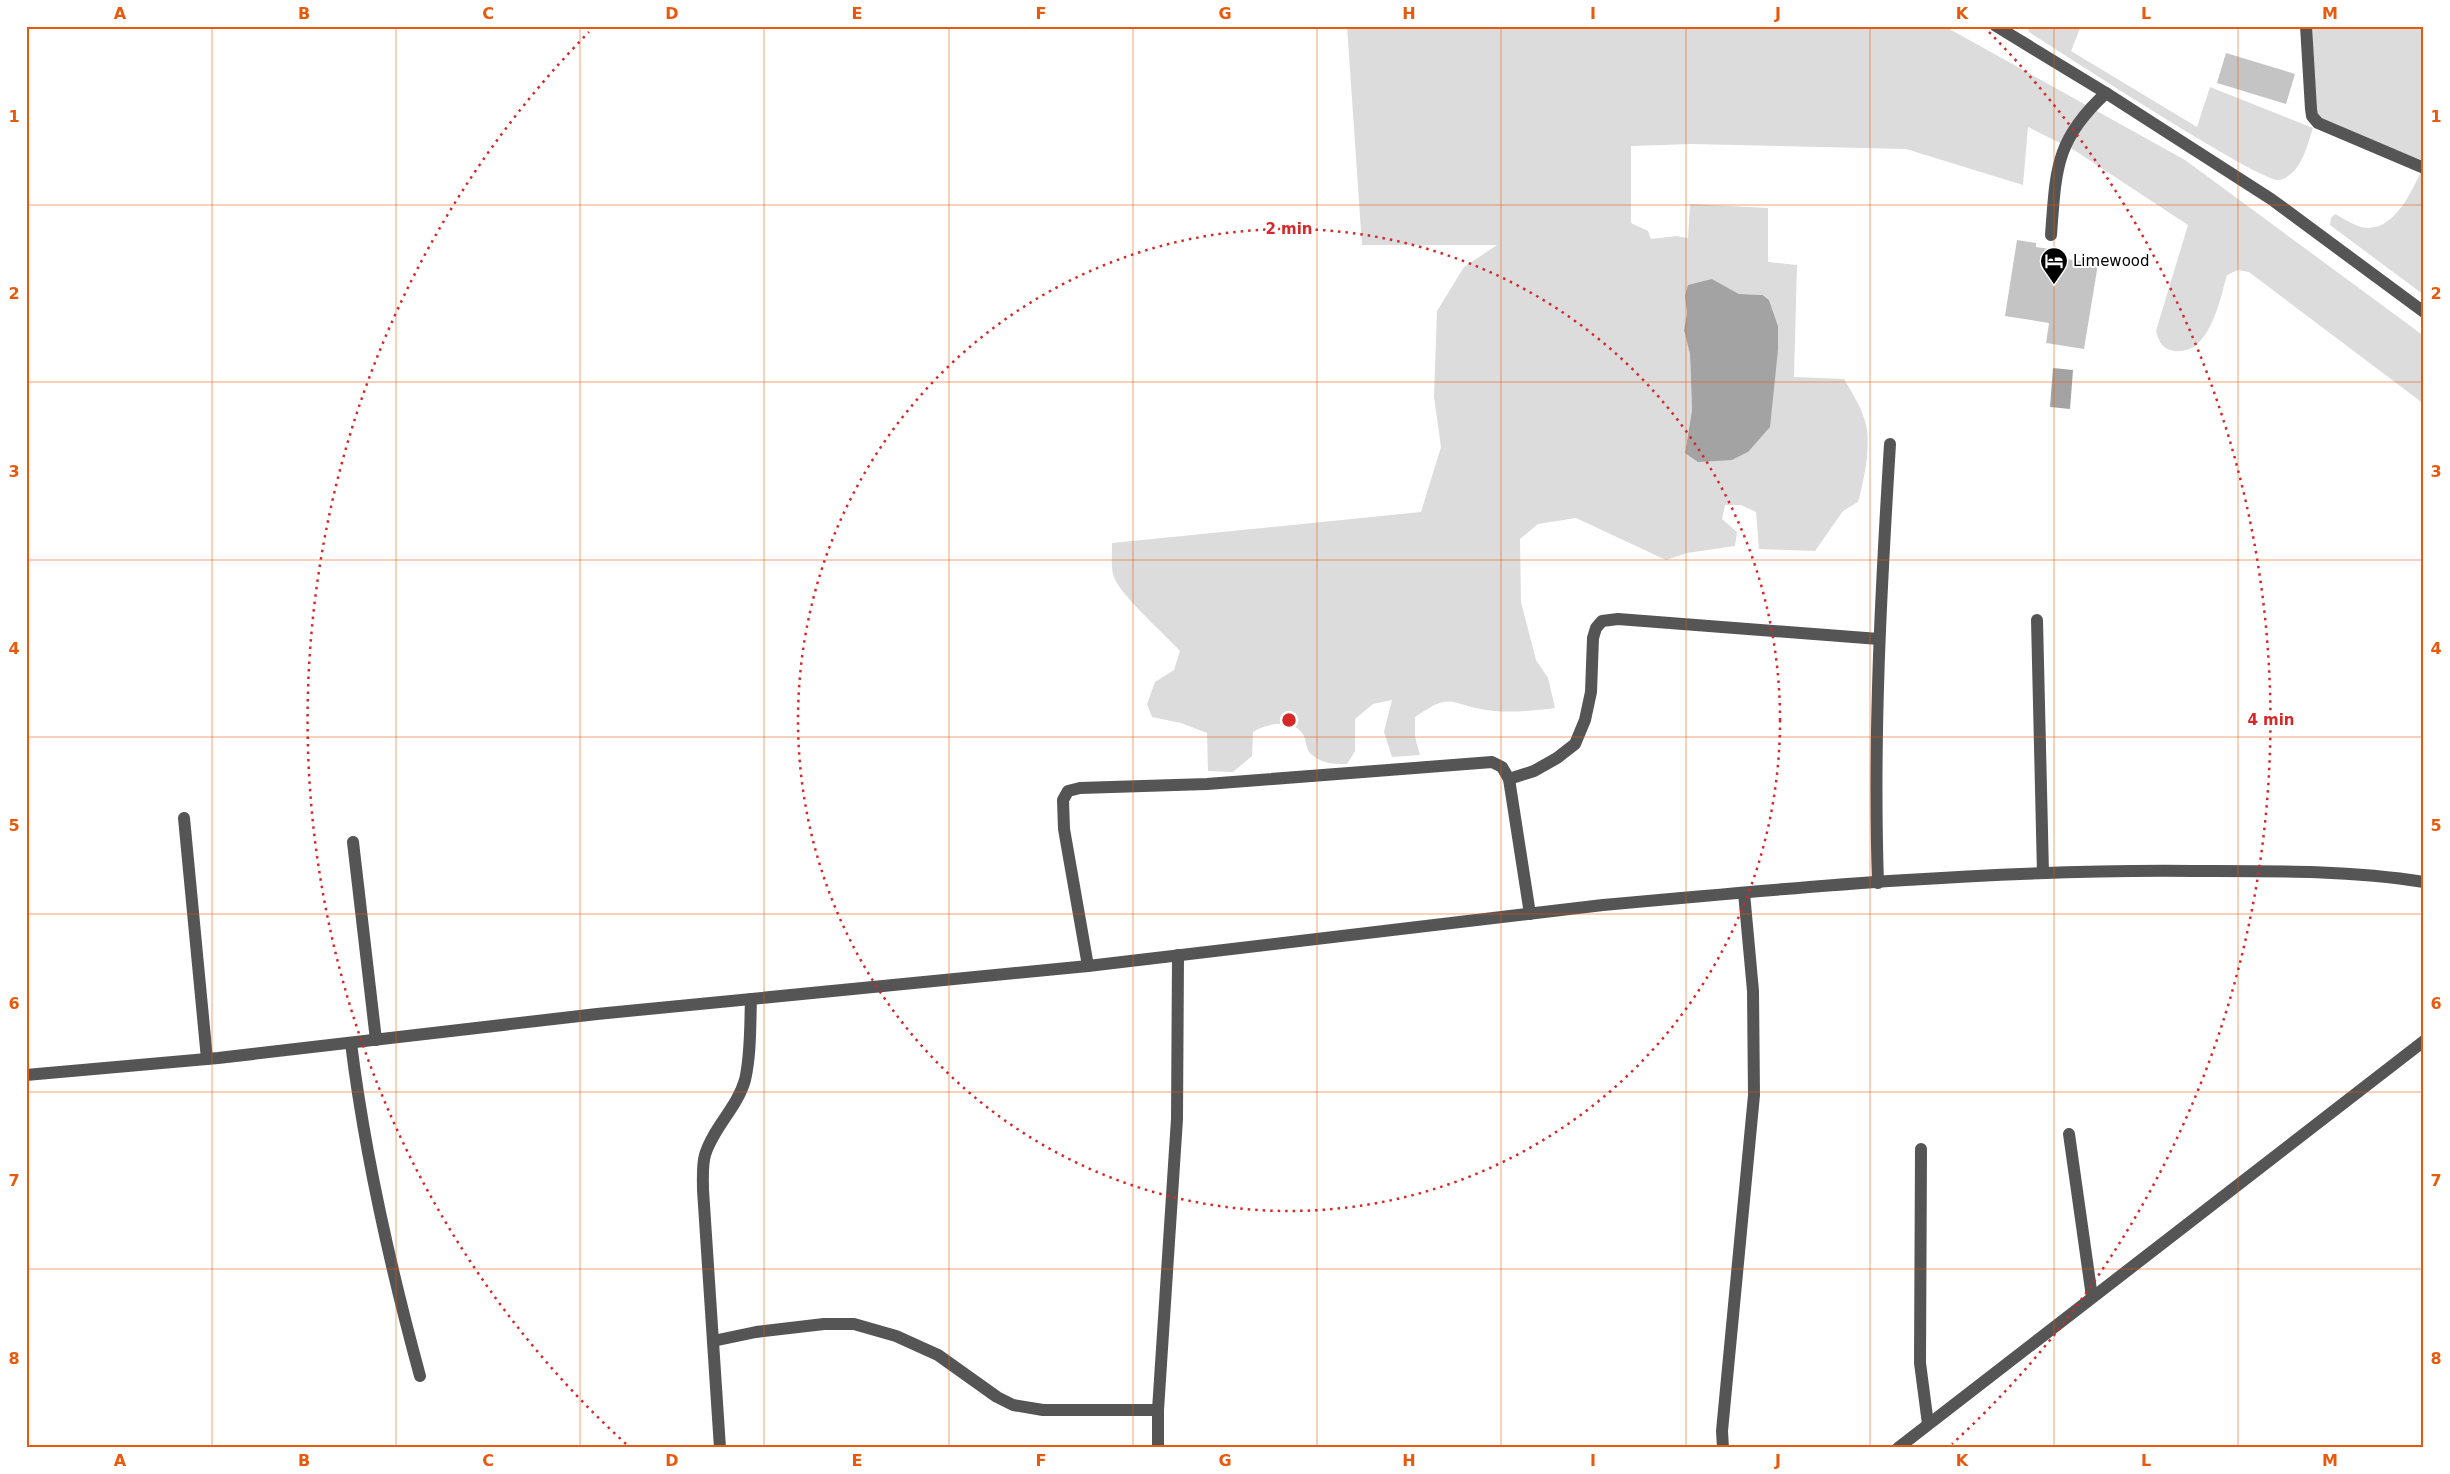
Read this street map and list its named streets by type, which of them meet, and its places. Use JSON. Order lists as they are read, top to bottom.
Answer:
{
  "places": {
    "hotel": ["Limewood"]
  },
  "grid": {
    "columns": [
      "A",
      "B",
      "C",
      "D",
      "E",
      "F",
      "G",
      "H",
      "I",
      "J",
      "K",
      "L",
      "M"
    ],
    "rows": [
      "1",
      "2",
      "3",
      "4",
      "5",
      "6",
      "7",
      "8"
    ]
  },
  "rings": ["2 min", "4 min"]
}
